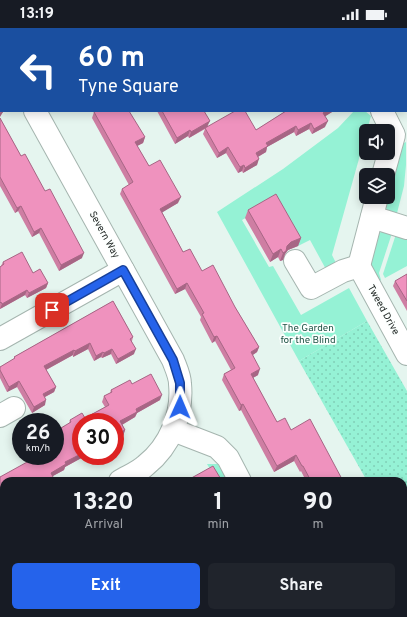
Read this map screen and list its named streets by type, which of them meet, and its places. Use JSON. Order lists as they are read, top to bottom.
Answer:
{
  "streets": {
    "street": ["Severn Way", "Tweed Drive"]
  },
  "parks": ["The Garden for the Blind"],
  "page": {
    "status": "13:19",
    "turn": ["60 m", "Tyne Square"],
    "speed": "26 km/h",
    "limit": "30",
    "eta": [
      "13:20",
      "Arrival",
      "1",
      "min",
      "90",
      "m"
    ],
    "buttons": ["Exit", "Share"]
  }
}
